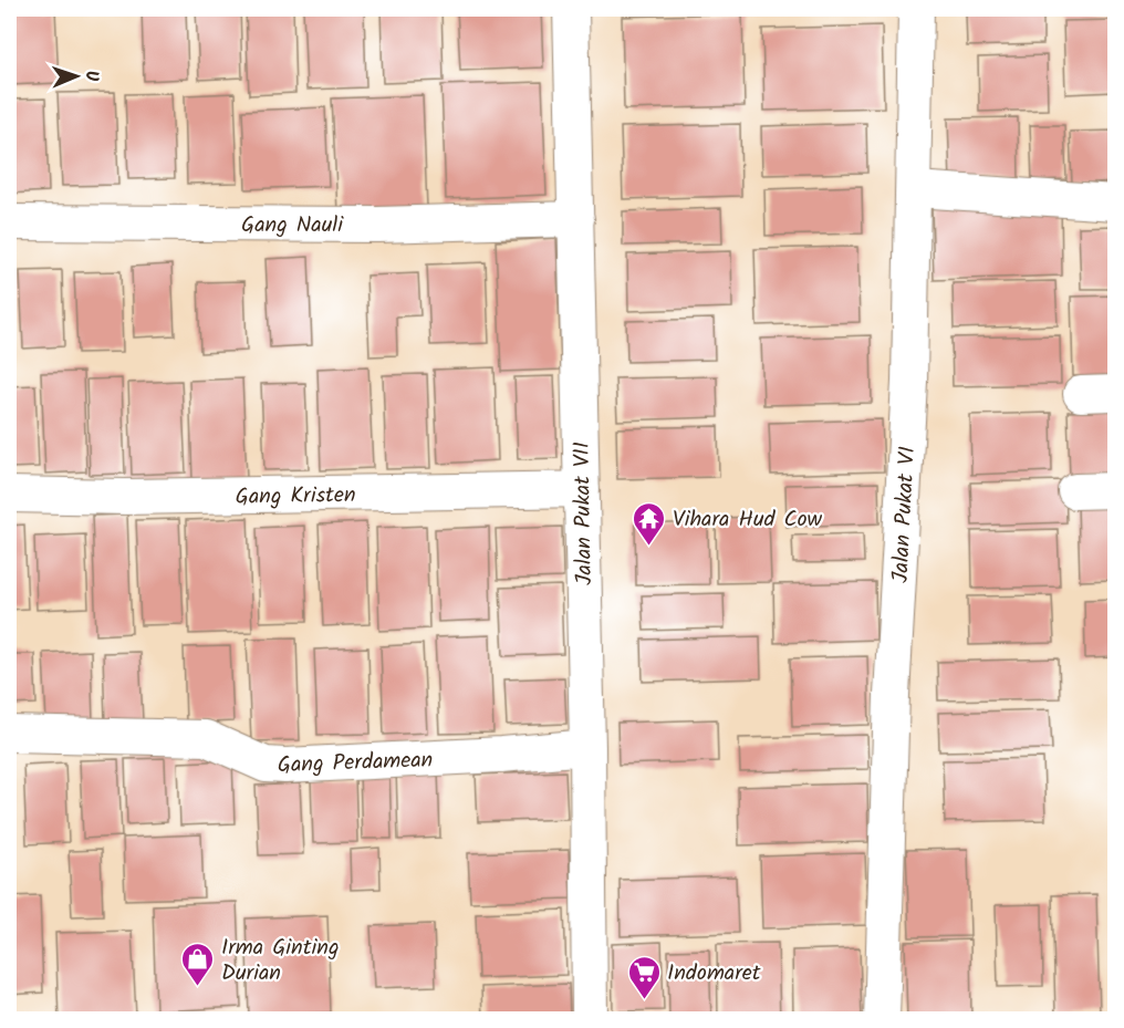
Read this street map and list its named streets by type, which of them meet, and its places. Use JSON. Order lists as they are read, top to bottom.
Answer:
{
  "streets": {
    "street": [
      "Gang Nauli",
      "Gang Kristen",
      "Jalan Pukat VII",
      "Jalan Pukat VI",
      "Gang Perdamean"
    ]
  },
  "crossings": [
    ["Gang Nauli", "Jalan Pukat VII"],
    ["Gang Kristen", "Jalan Pukat VII"],
    ["Jalan Pukat VII", "Gang Perdamean"]
  ],
  "places": {
    "temple": ["Vihara Hud Cow"],
    "shop": ["Irma Ginting Durian"],
    "supermarket": ["Indomaret"]
  },
  "north": "right"
}
